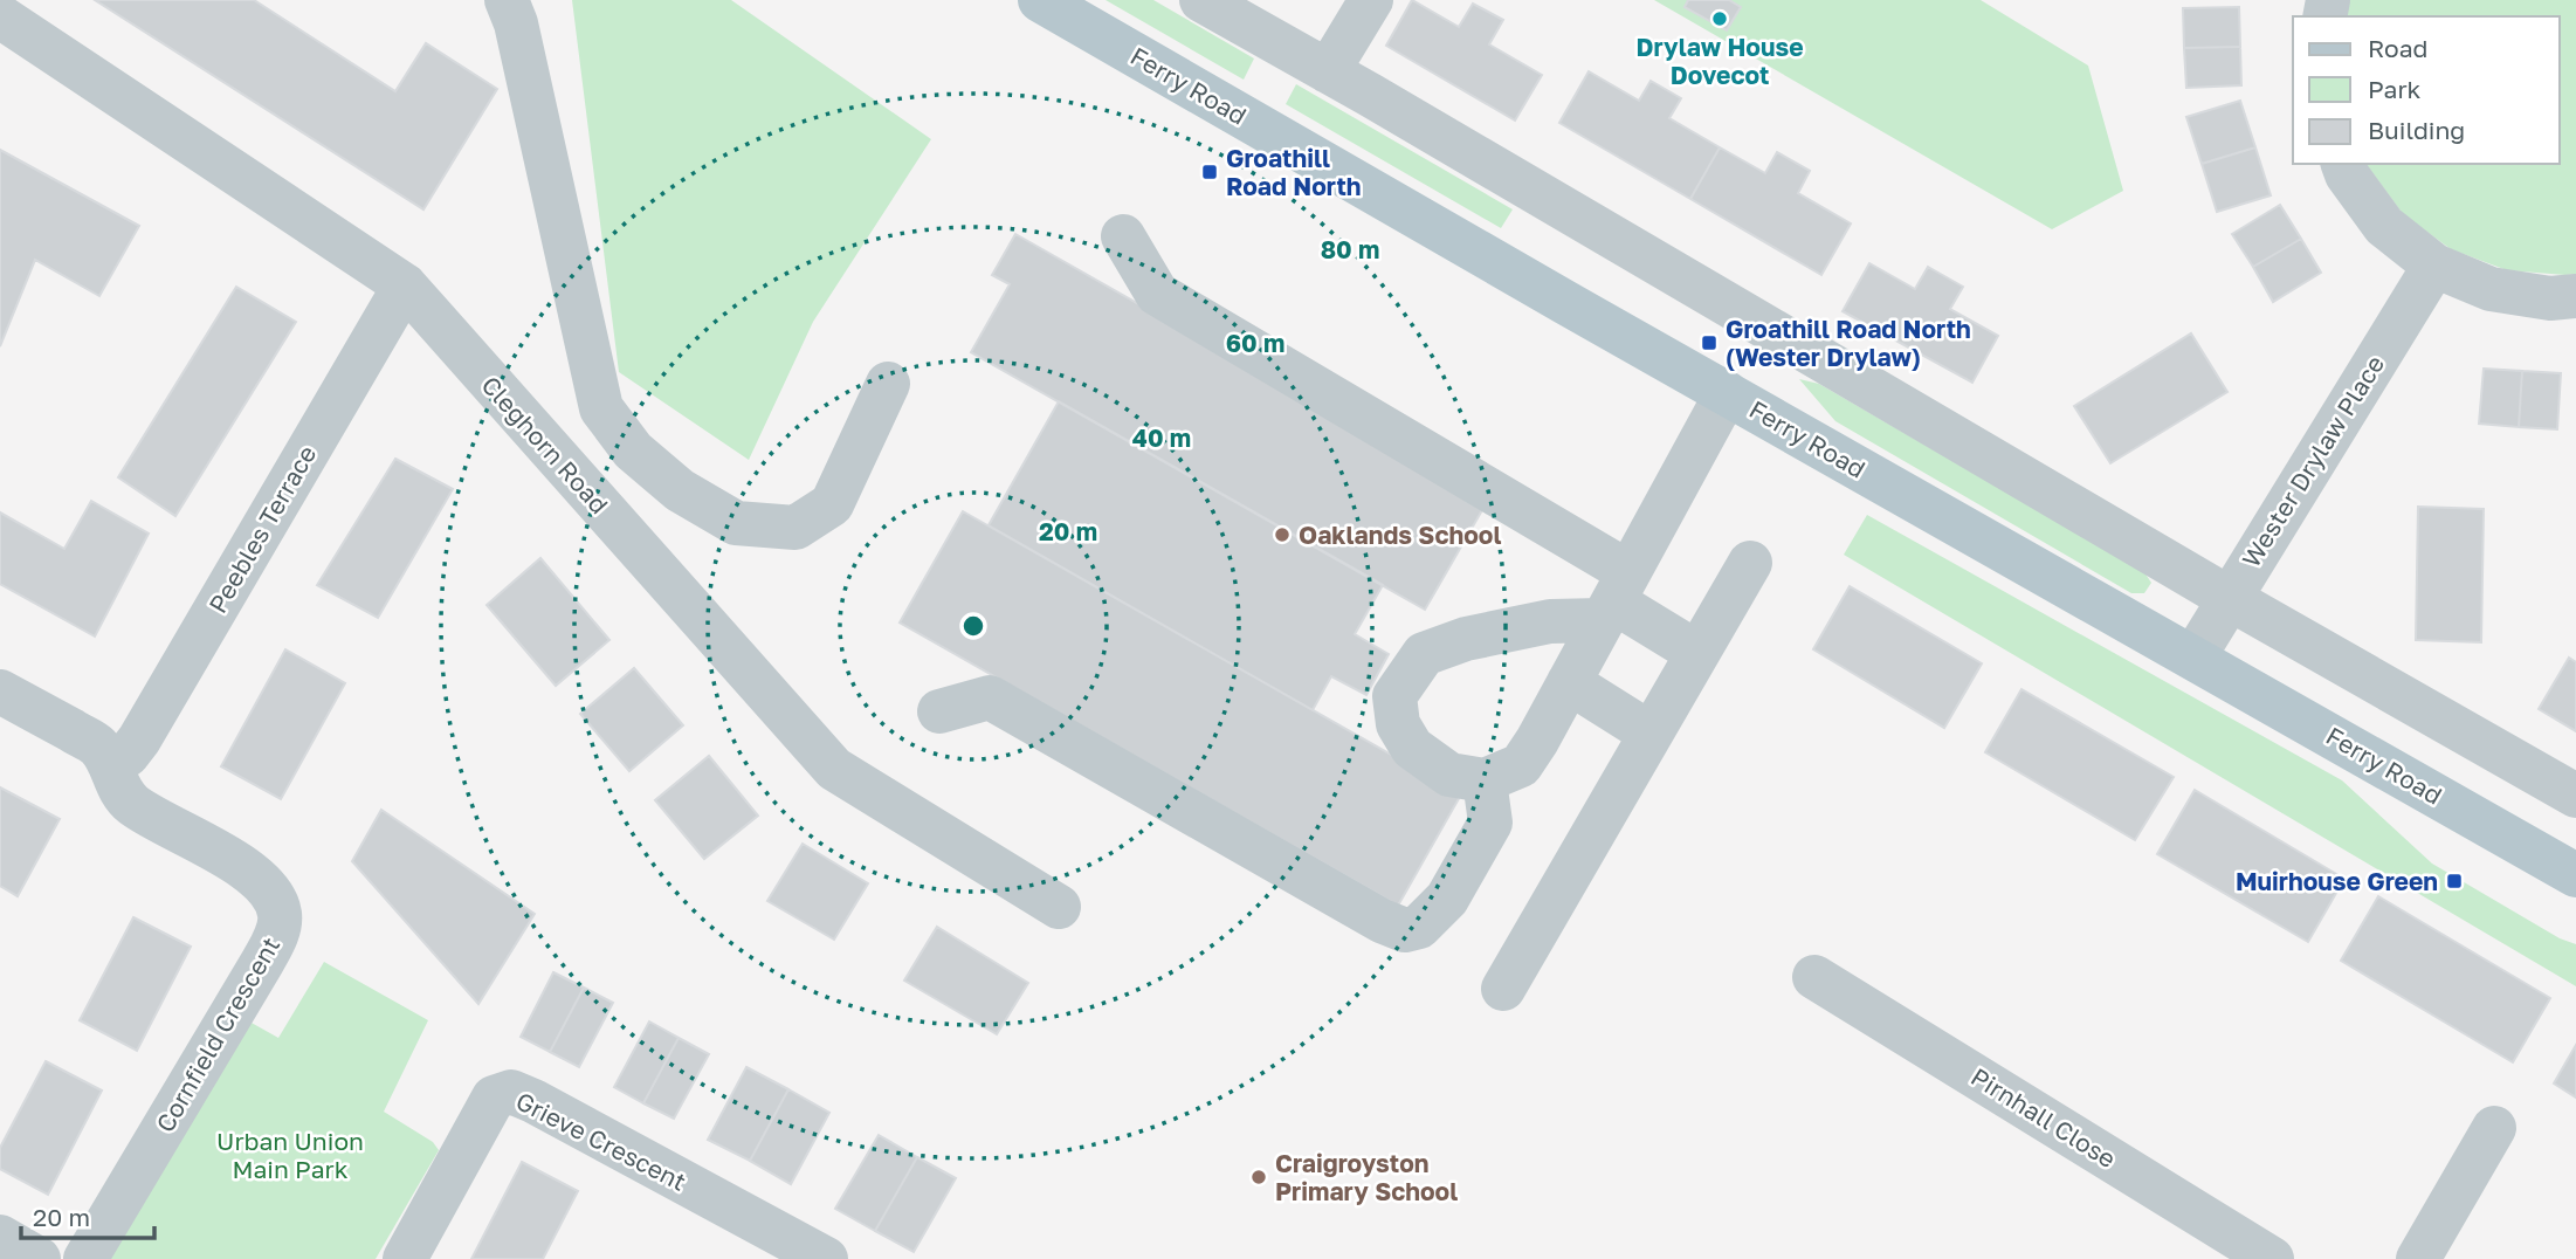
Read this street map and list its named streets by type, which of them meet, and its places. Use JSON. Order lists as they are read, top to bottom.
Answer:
{
  "streets": {
    "main road": ["Ferry Road"],
    "street": [
      "Cleghorn Road",
      "Wester Drylaw Place",
      "Peebles Terrace",
      "Cornfield Crescent",
      "Pirnhall Close",
      "Grieve Crescent"
    ]
  },
  "crossings": [
    ["Ferry Road", "Wester Drylaw Place"],
    ["Cleghorn Road", "Peebles Terrace"],
    ["Peebles Terrace", "Cornfield Crescent"]
  ],
  "parks": ["Urban Union Main Park"],
  "places": {
    "other": ["Drylaw House Dovecot", "Oaklands School", "Craigroyston Primary School"],
    "transit": ["Groathill Road North", "Groathill Road North (Wester Drylaw)", "Muirhouse Green"]
  },
  "legend": ["Road", "Park", "Building"],
  "scale_bar": "20 m",
  "rings": [
    "80 m",
    "60 m",
    "40 m",
    "20 m"
  ]
}
